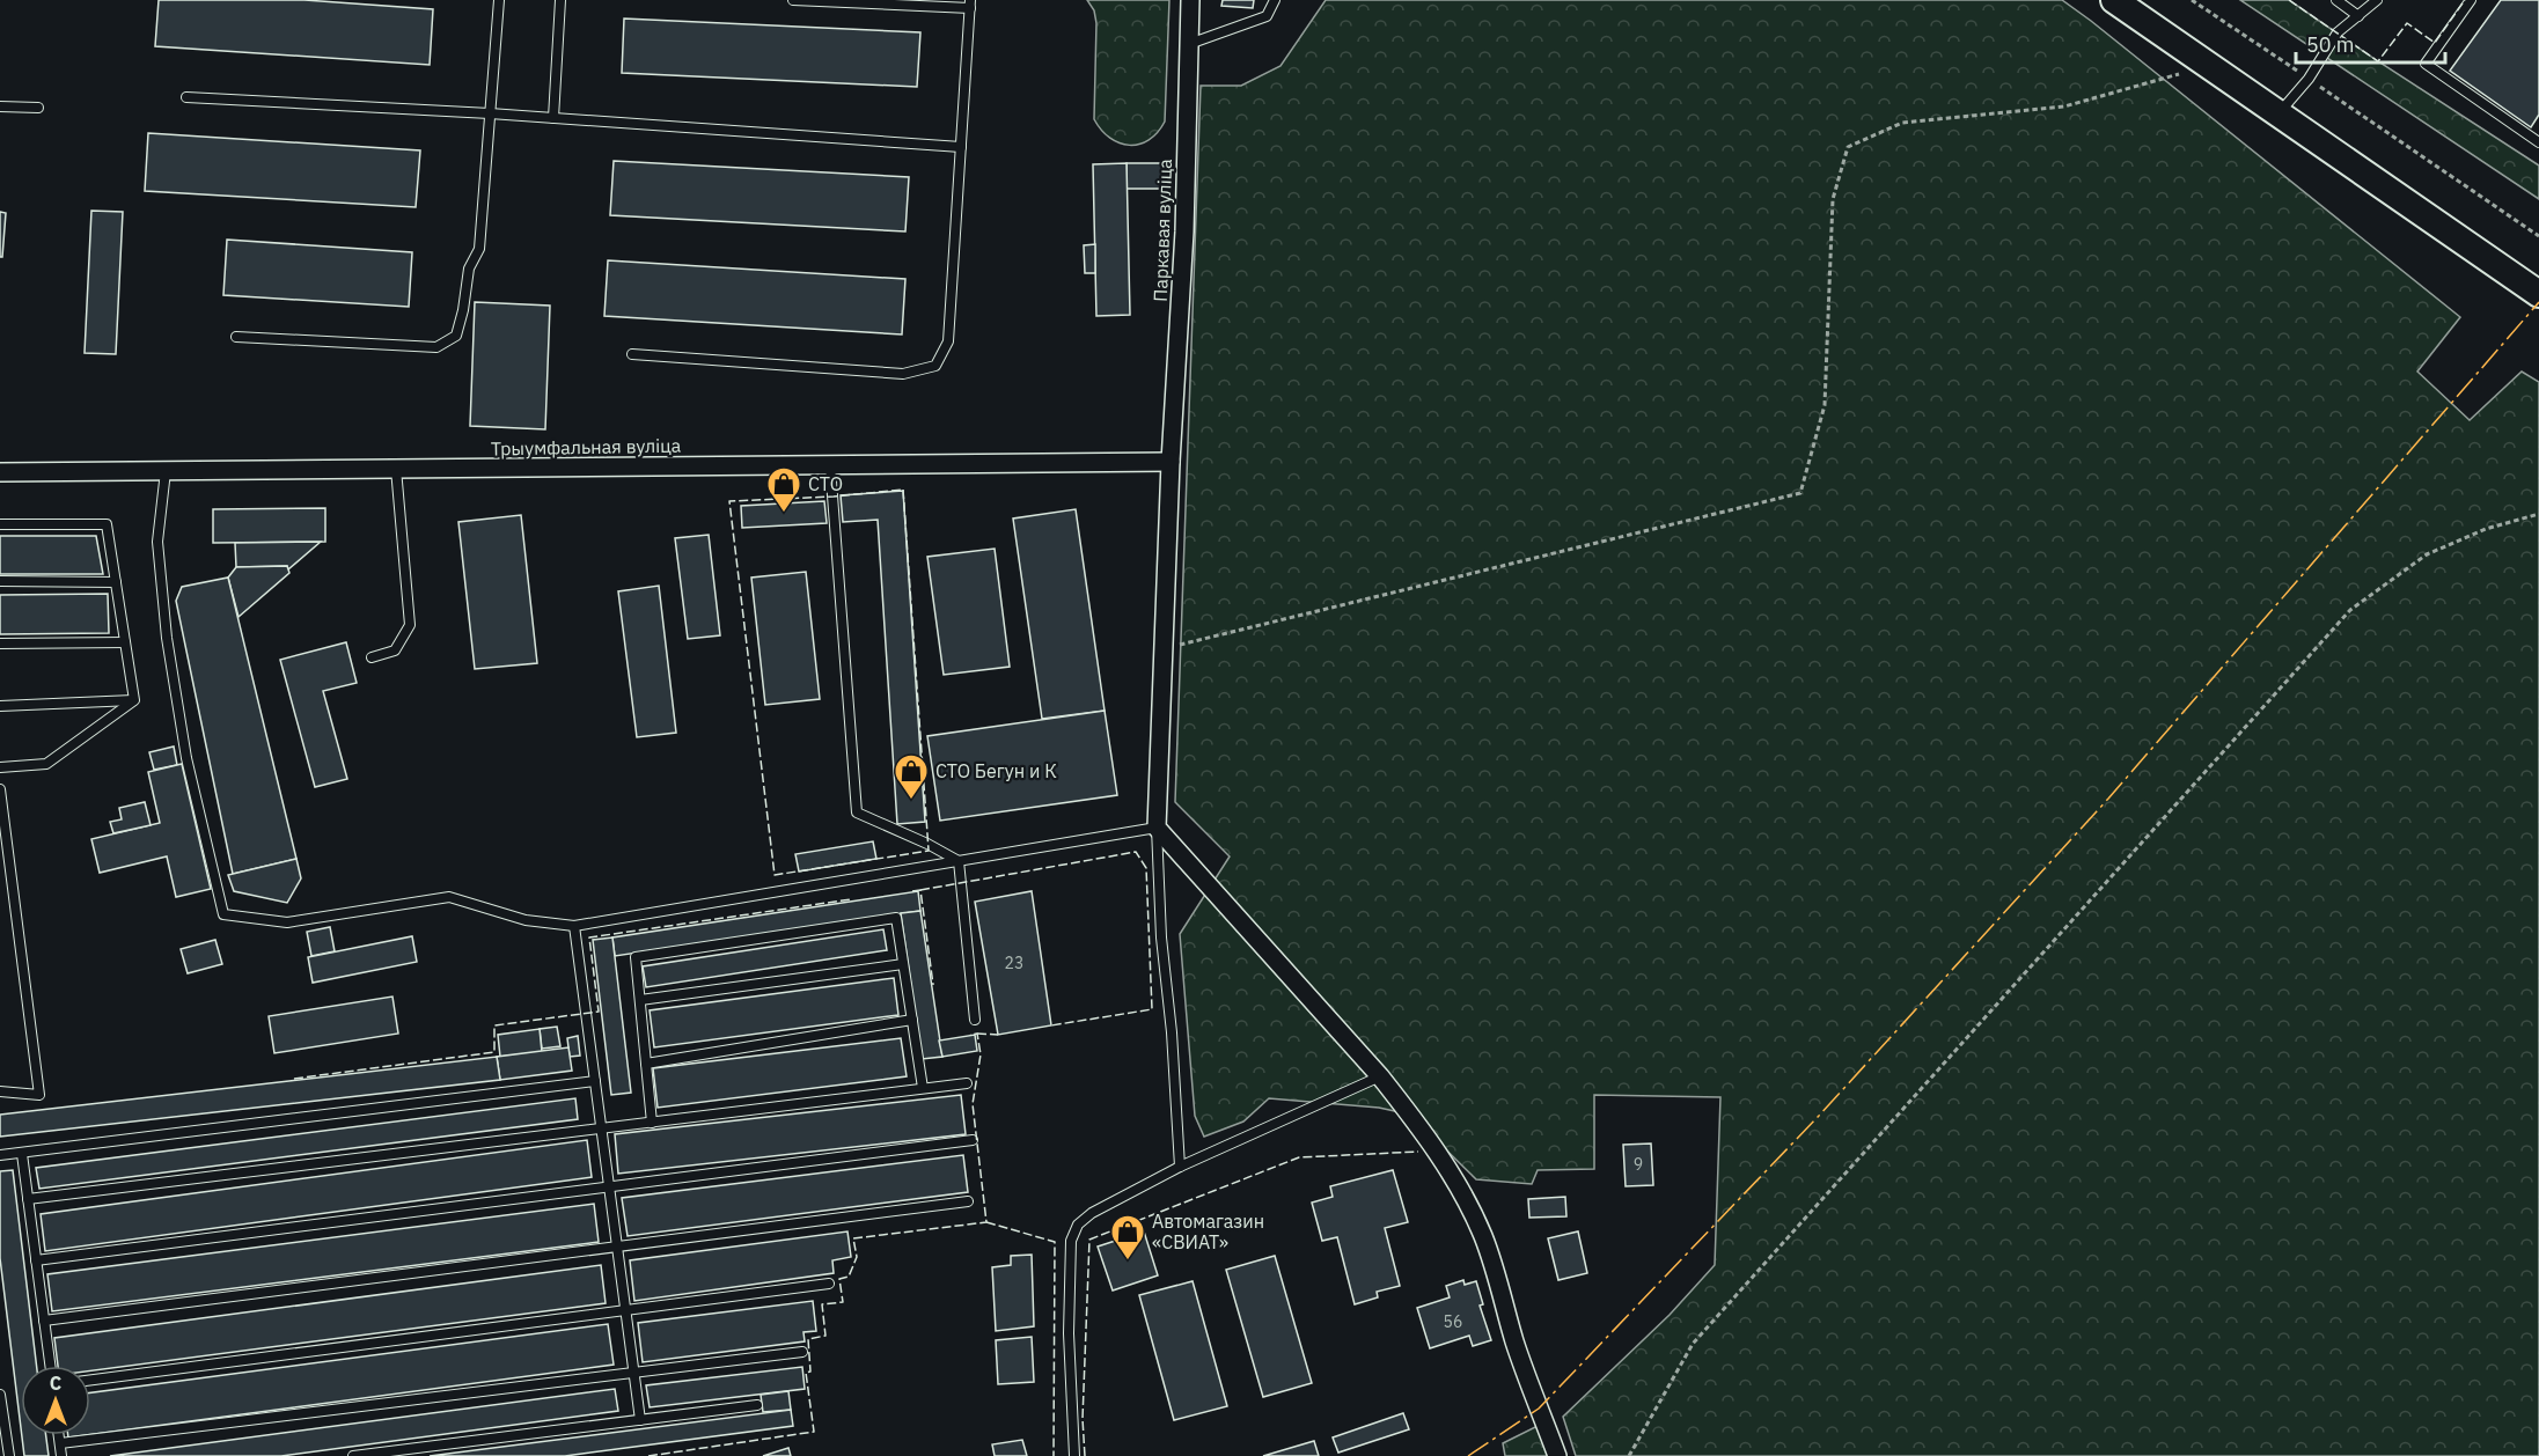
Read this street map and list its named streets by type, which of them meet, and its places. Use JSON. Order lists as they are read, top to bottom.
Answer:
{
  "streets": {
    "street": ["Паркавая вуліца", "Трыумфальная вуліца"]
  },
  "crossings": [
    ["Паркавая вуліца", "Трыумфальная вуліца"]
  ],
  "places": {
    "shop": ["СТО", "СТО Бегун и К", "Автомагазин «СВИАТ»"]
  },
  "house_numbers": ["23", "9", "56"],
  "scale_bar": "50 m",
  "north": "top"
}
